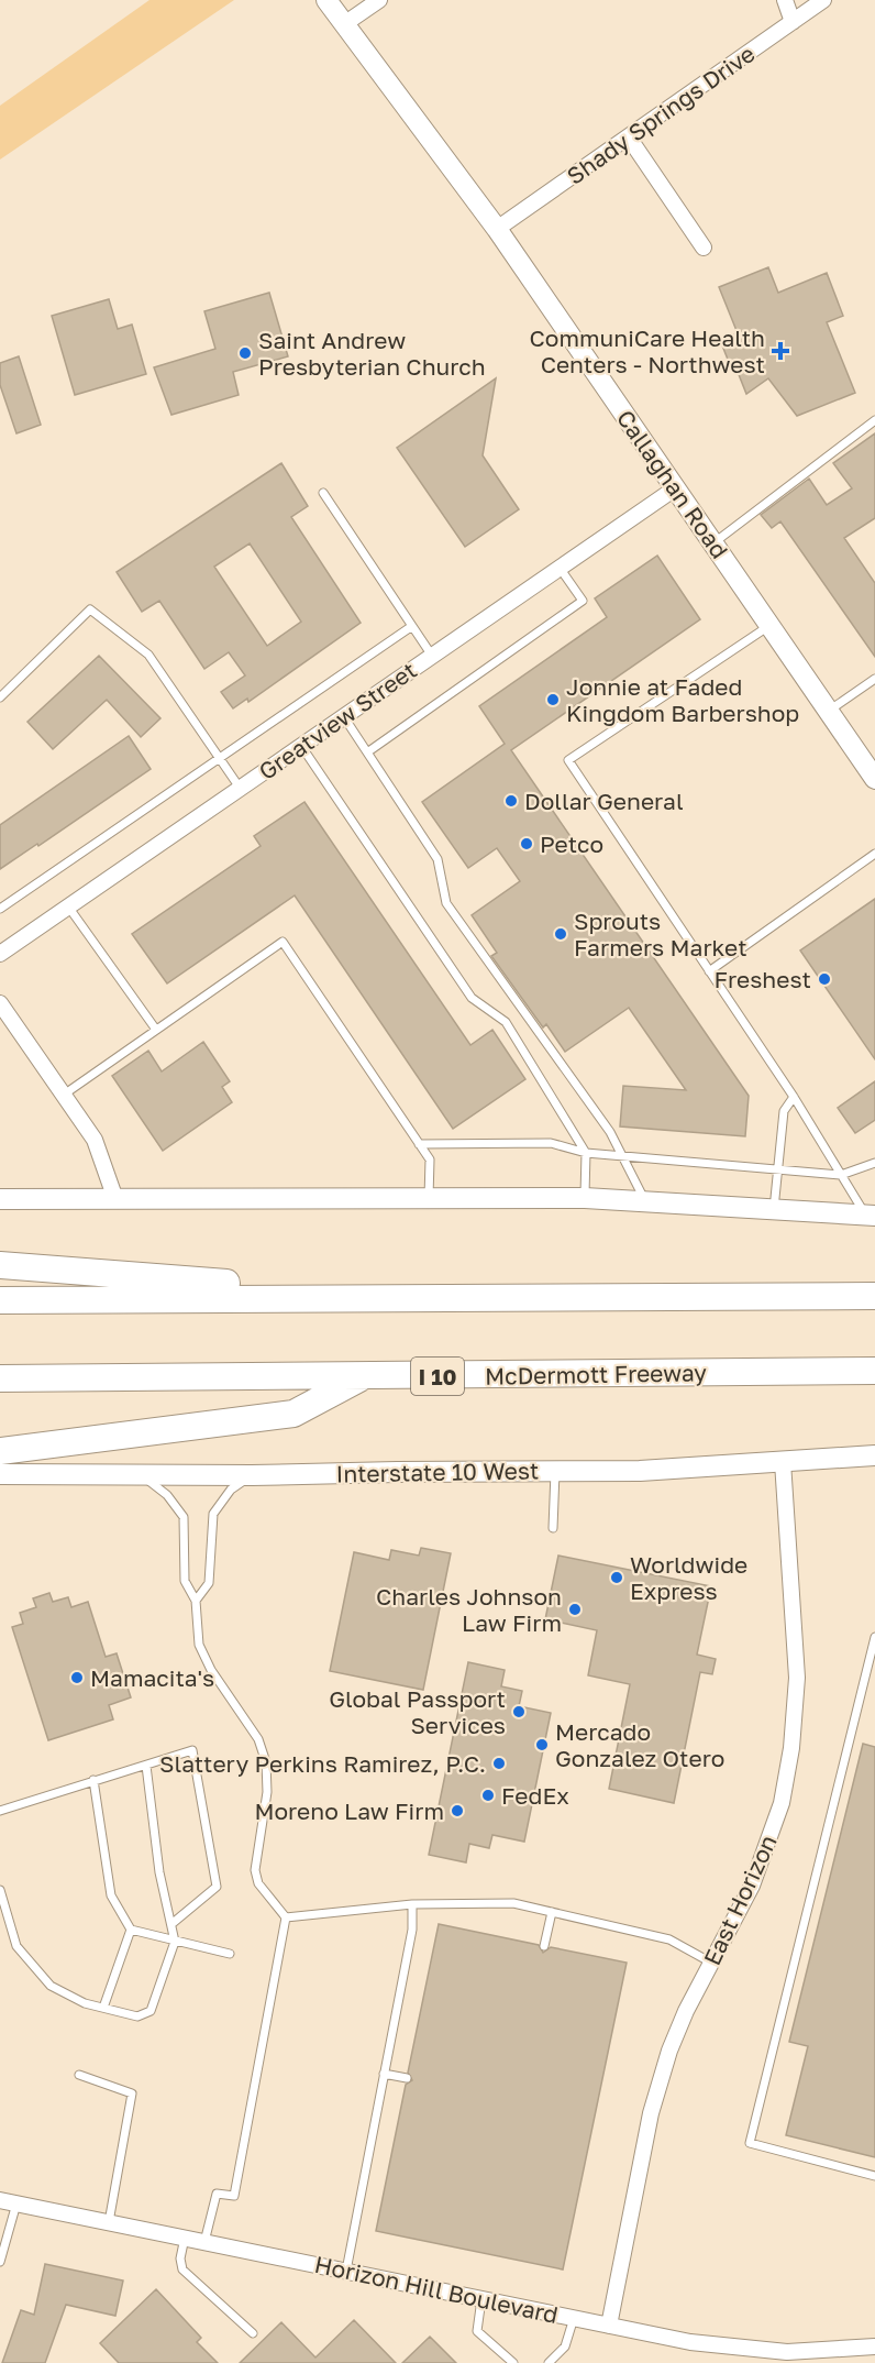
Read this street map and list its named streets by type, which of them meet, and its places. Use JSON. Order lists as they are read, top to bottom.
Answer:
{
  "streets": {
    "highway": ["McDermott Freeway", "I 10"],
    "main road": ["Callaghan Road", "Interstate 10 West"],
    "street": [
      "Shady Springs Drive",
      "Greatview Street",
      "East Horizon",
      "Horizon Hill Boulevard"
    ]
  },
  "crossings": [
    ["Shady Springs Drive", "Callaghan Road"],
    ["Callaghan Road", "Greatview Street"],
    ["Interstate 10 West", "East Horizon"],
    ["East Horizon", "Horizon Hill Boulevard"]
  ],
  "places": {
    "health": ["CommuniCare Health Centers - Northwest"],
    "other": [
      "Saint Andrew Presbyterian Church",
      "Jonnie at Faded Kingdom Barbershop",
      "Dollar General",
      "Petco",
      "Sprouts Farmers Market",
      "Freshest",
      "Worldwide Express",
      "Charles Johnson Law Firm",
      "Mamacita's",
      "Global Passport Services",
      "Mercado Gonzalez Otero",
      "Slattery Perkins Ramirez, P.C.",
      "FedEx",
      "Moreno Law Firm"
    ]
  }
}
